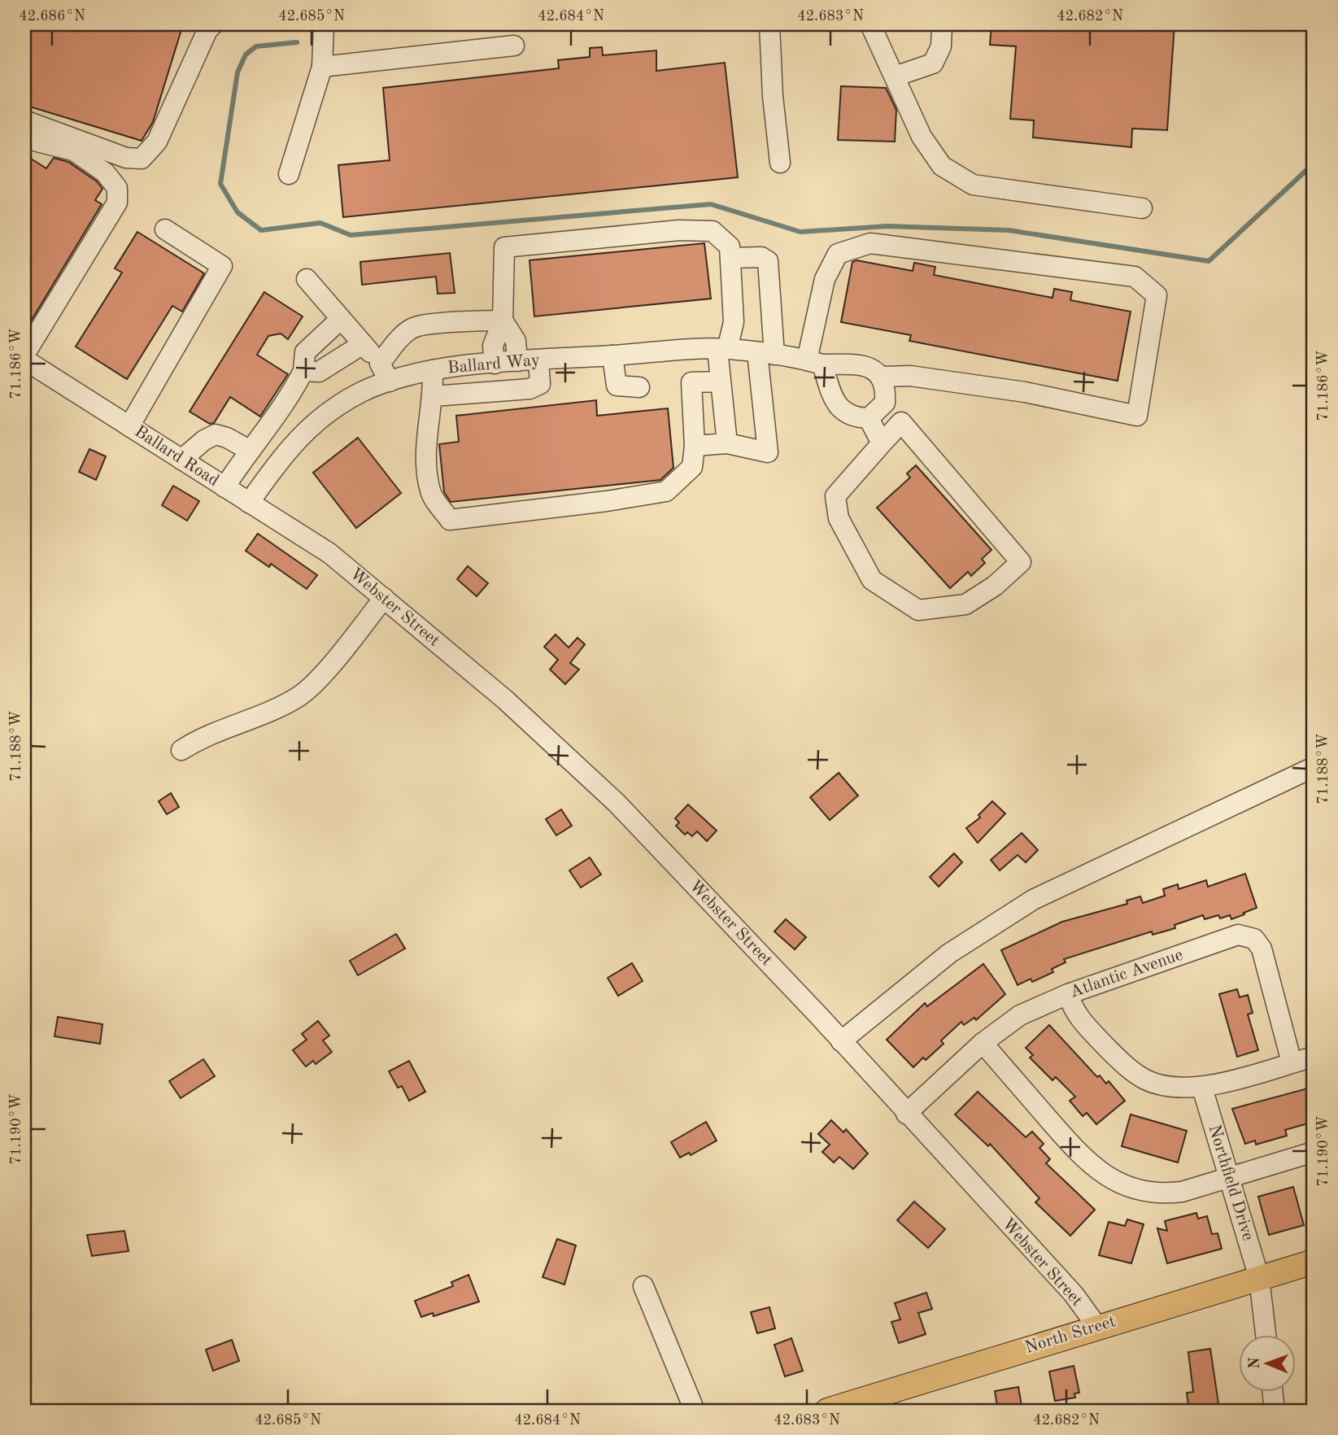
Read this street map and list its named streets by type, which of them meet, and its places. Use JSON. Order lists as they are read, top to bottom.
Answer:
{
  "streets": {
    "main road": ["North Street"],
    "street": [
      "Ballard Way",
      "Ballard Road",
      "Webster Street",
      "Atlantic Avenue",
      "Northfield Drive"
    ]
  },
  "crossings": [
    ["Ballard Way", "Ballard Road"],
    ["Ballard Road", "Webster Street"],
    ["Webster Street", "Atlantic Avenue"],
    ["Webster Street", "North Street"],
    ["Northfield Drive", "North Street"]
  ],
  "north": "left",
  "coordinates": [
    "42.686°N",
    "42.685°N",
    "42.684°N",
    "42.683°N",
    "42.682°N",
    "71.186°W",
    "71.188°W",
    "71.190°W"
  ]
}
